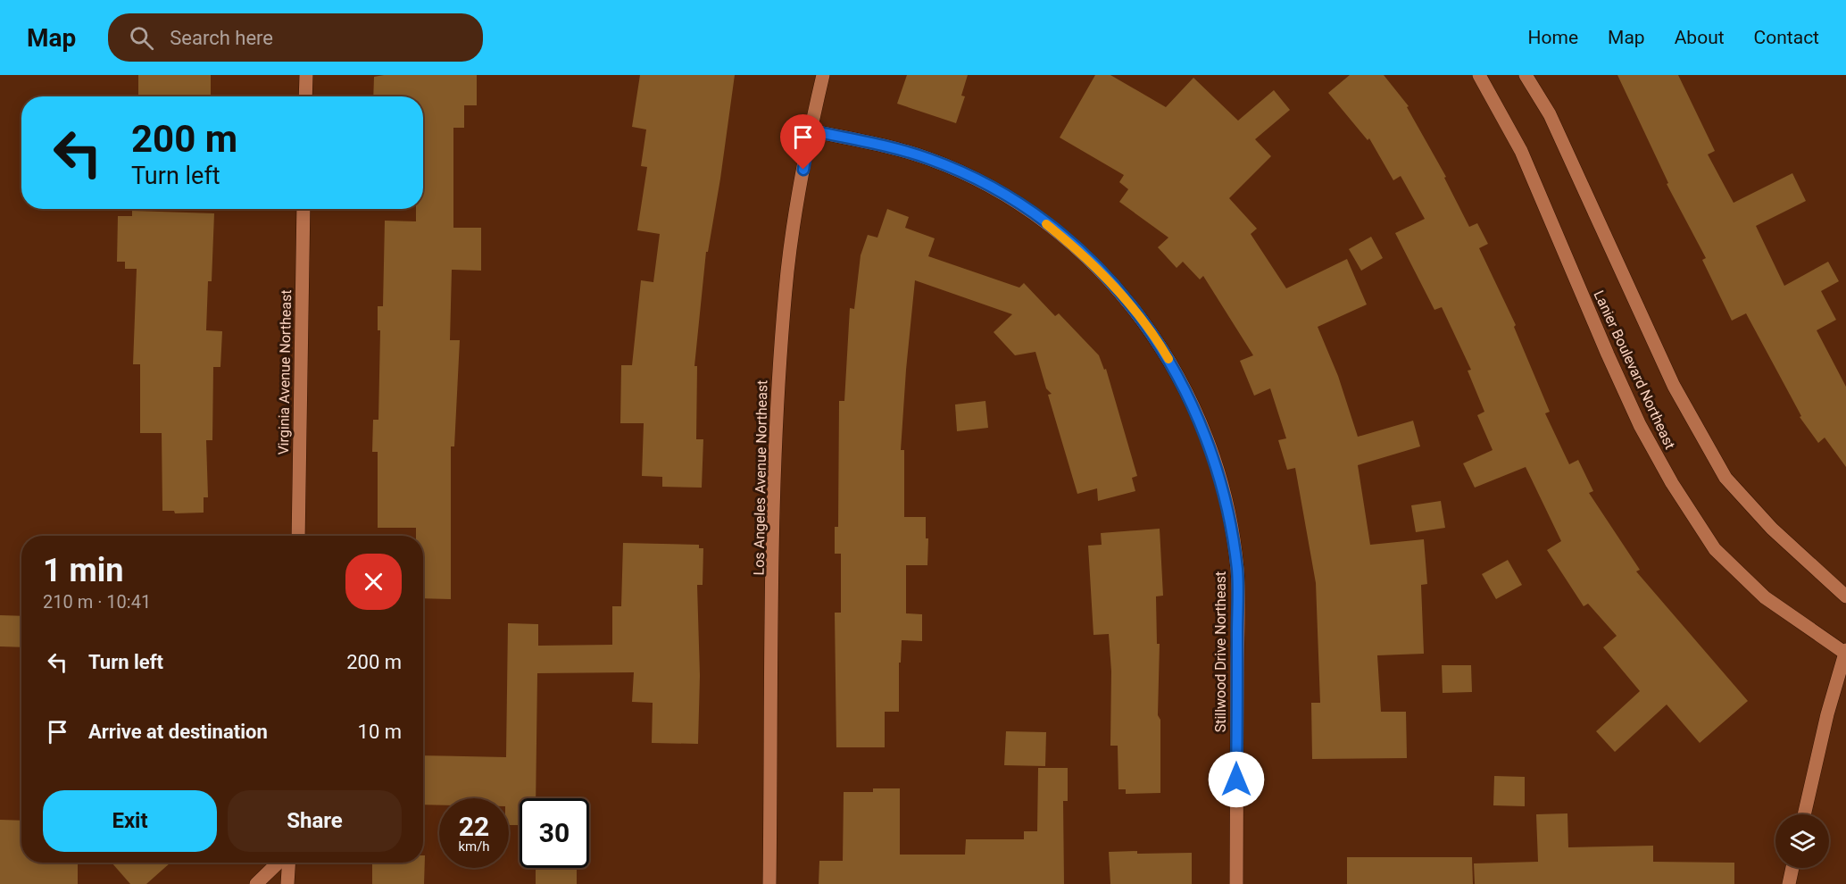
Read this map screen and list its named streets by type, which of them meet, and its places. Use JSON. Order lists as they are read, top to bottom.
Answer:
{
  "streets": {
    "street": [
      "Lanier Boulevard Northeast",
      "Virginia Avenue Northeast",
      "Los Angeles Avenue Northeast",
      "Stillwood Drive Northeast"
    ]
  },
  "crossings": [
    ["Los Angeles Avenue Northeast", "Stillwood Drive Northeast"]
  ],
  "page": {
    "header": "Map",
    "search": "Search here",
    "nav": [
      "Home",
      "Map",
      "About",
      "Contact"
    ],
    "turn": ["200 m", "Turn left"],
    "heading": ["1 min", "210 m · 10:41"],
    "list": [
      {
        "name": "Turn left",
        "value": "200 m"
      },
      {
        "name": "Arrive at destination",
        "value": "10 m"
      }
    ],
    "buttons": ["Exit", "Share"],
    "speed": "22 km/h",
    "limit": "30"
  }
}
